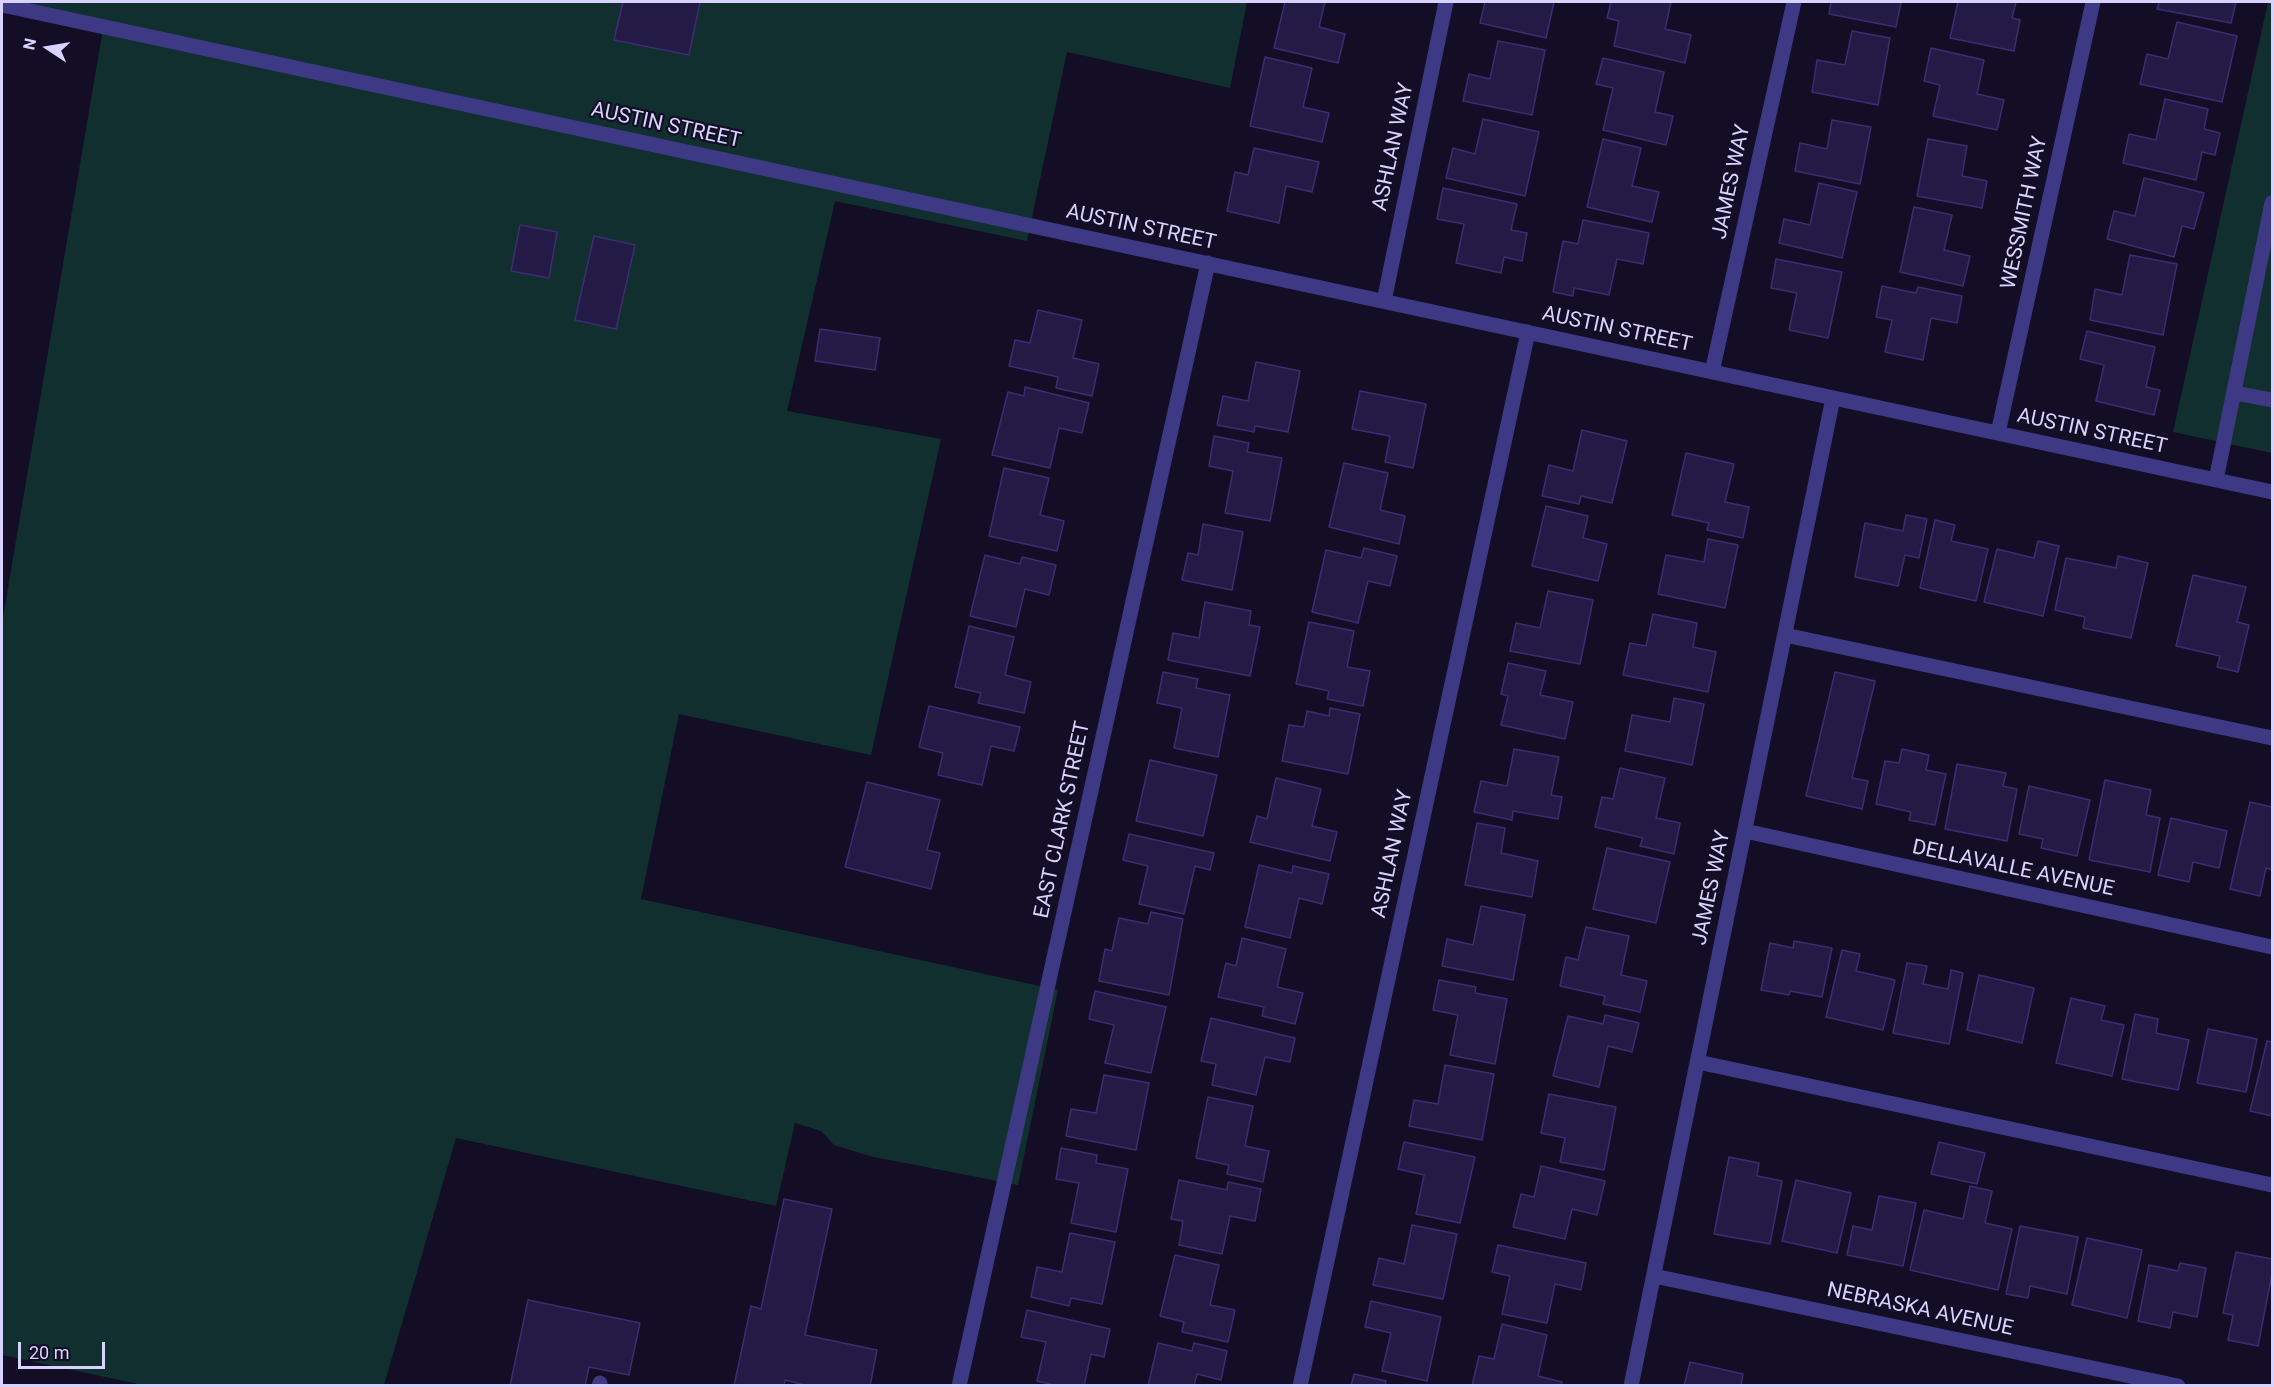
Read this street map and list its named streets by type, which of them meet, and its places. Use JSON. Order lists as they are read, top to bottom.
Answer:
{
  "streets": {
    "street": [
      "AUSTIN STREET",
      "ASHLAN WAY",
      "JAMES WAY",
      "WESSMITH WAY",
      "EAST CLARK STREET",
      "DELLAVALLE AVENUE",
      "NEBRASKA AVENUE"
    ]
  },
  "crossings": [
    ["AUSTIN STREET", "ASHLAN WAY"],
    ["AUSTIN STREET", "JAMES WAY"],
    ["AUSTIN STREET", "WESSMITH WAY"],
    ["AUSTIN STREET", "EAST CLARK STREET"],
    ["JAMES WAY", "DELLAVALLE AVENUE"],
    ["JAMES WAY", "NEBRASKA AVENUE"]
  ],
  "scale_bar": "20 m",
  "north": "left"
}
